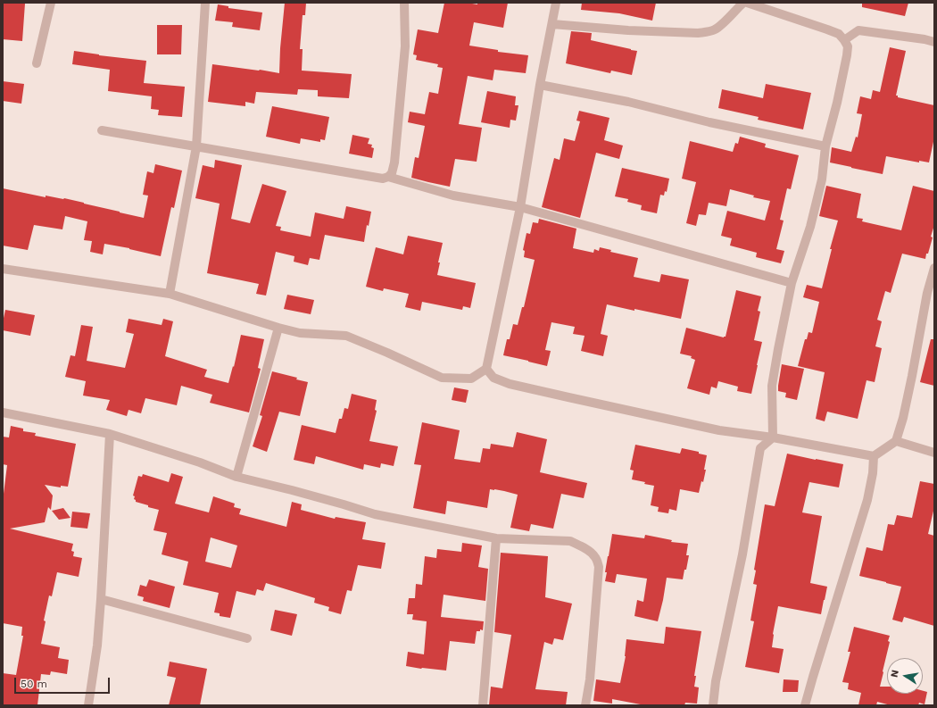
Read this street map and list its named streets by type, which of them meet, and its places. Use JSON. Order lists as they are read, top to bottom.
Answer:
{
  "scale_bar": "50 m",
  "north": "left"
}
